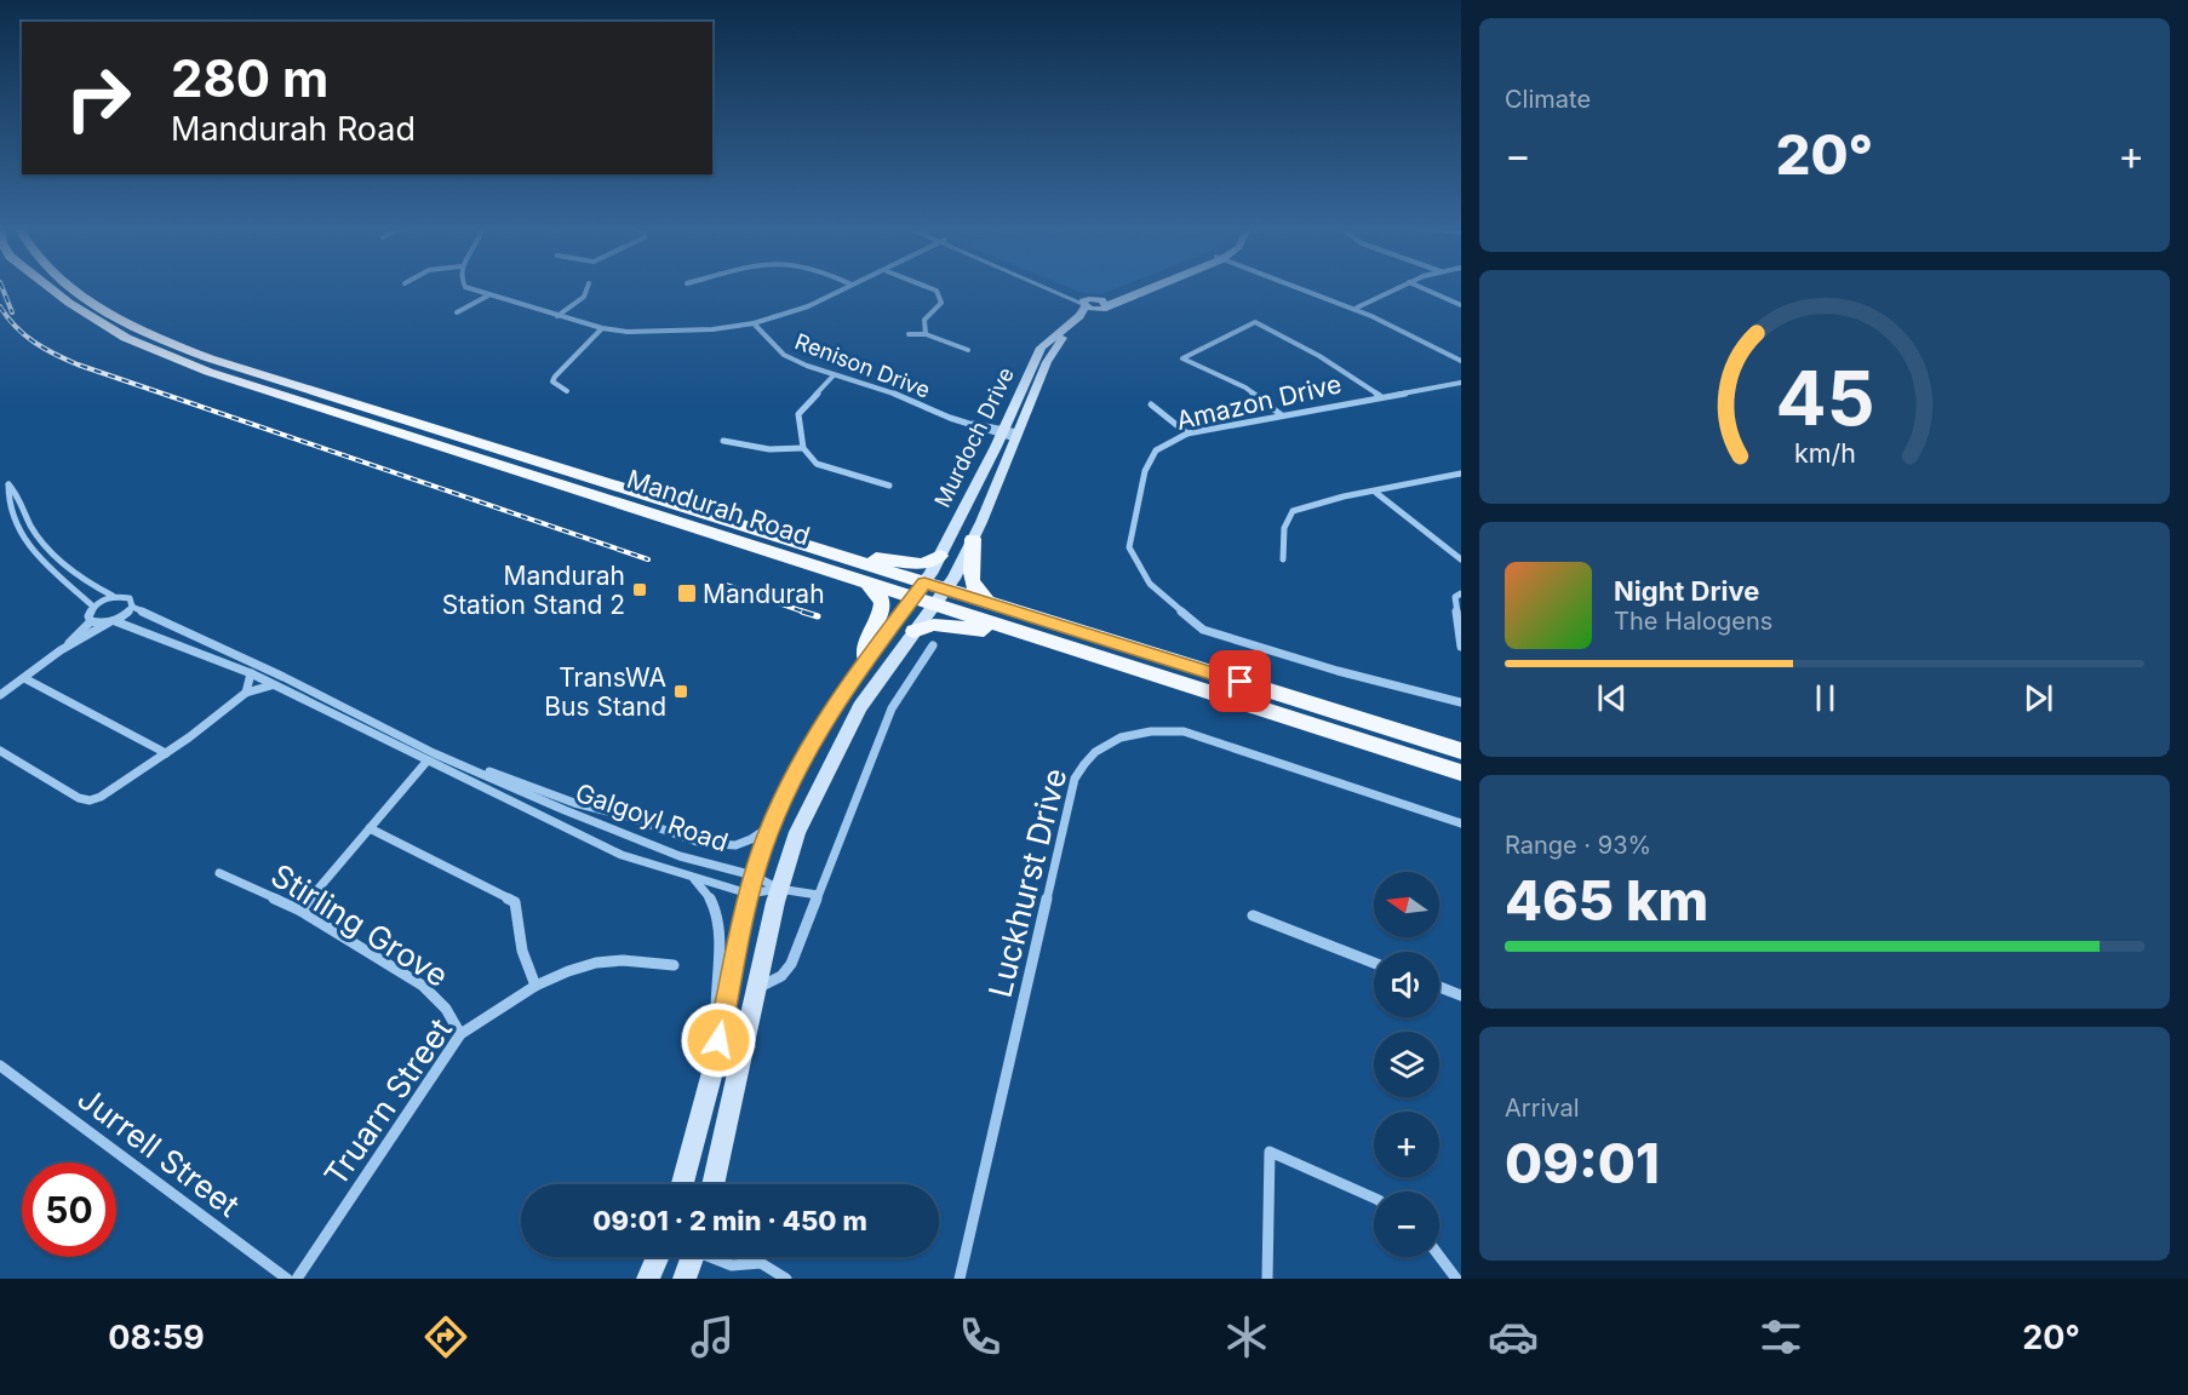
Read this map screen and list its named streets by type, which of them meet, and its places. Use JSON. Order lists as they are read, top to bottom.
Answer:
{
  "streets": {
    "highway": ["Mandurah Road"],
    "main road": ["Murdoch Drive"],
    "street": [
      "Renison Drive",
      "Amazon Drive",
      "Galgoyl Road",
      "Luckhurst Drive",
      "Stirling Grove",
      "Truarn Street",
      "Jurrell Street"
    ]
  },
  "crossings": [
    ["Renison Drive", "Murdoch Drive"],
    ["Murdoch Drive", "Mandurah Road"],
    ["Murdoch Drive", "Galgoyl Road"],
    ["Stirling Grove", "Truarn Street"]
  ],
  "places": {
    "transit": ["Mandurah Station Stand 2", "Mandurah", "TransWA Bus Stand"]
  },
  "north": "left",
  "page": {
    "tile": [
      "Climate",
      ["Range · 93%", "465 km"],
      ["Arrival", "09:01"]
    ],
    "turn": ["280 m", "Mandurah Road"],
    "heat": ["−", "20°", "+"],
    "song": ["Night Drive", "The Halogens"],
    "map_buttons": ["+", "−"],
    "limit": "50",
    "trip": "09:01 · 2 min · 450 m",
    "tabs": ["08:59", "20°"],
    "gauge": ["45", "km/h"]
  }
}
